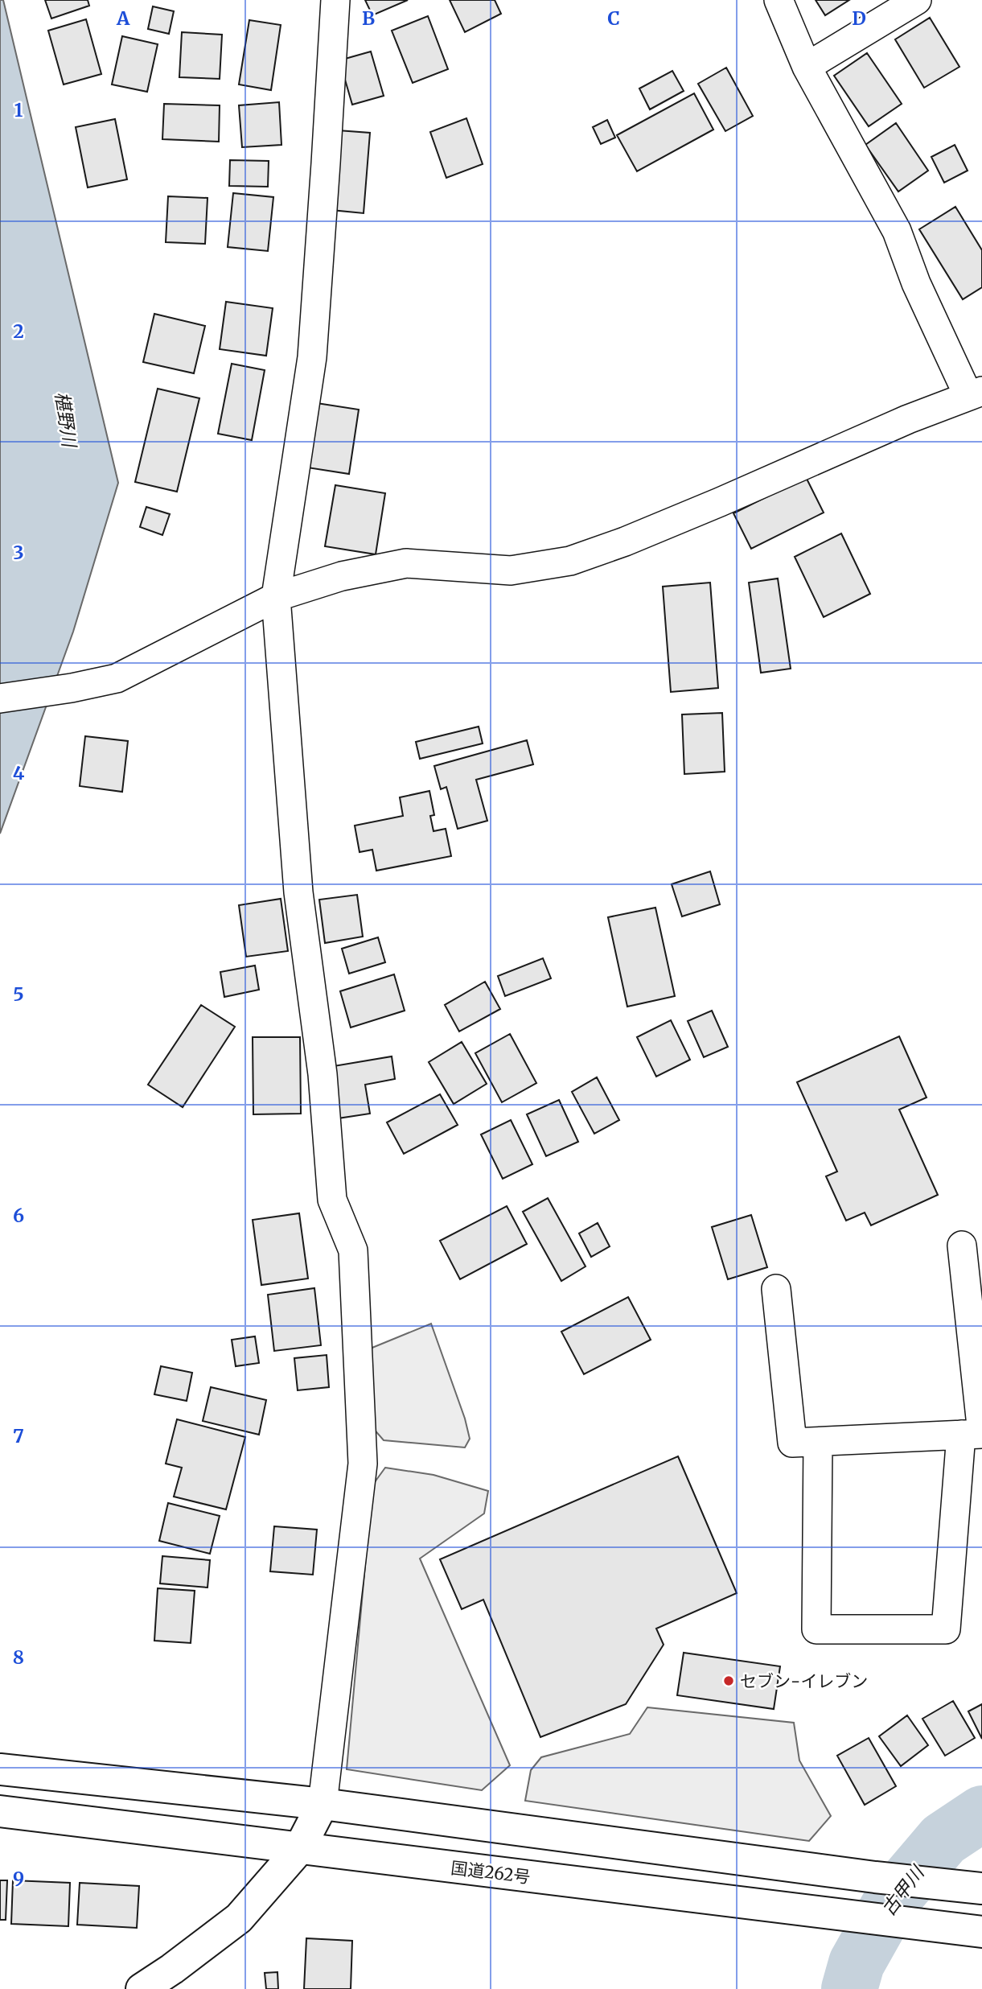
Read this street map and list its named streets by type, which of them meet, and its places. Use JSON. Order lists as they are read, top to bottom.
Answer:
{
  "streets": {
    "main road": ["国道262号"]
  },
  "water": ["椹野川", "古甲川"],
  "places": ["セブン-イレブン"],
  "grid": {
    "columns": [
      "A",
      "B",
      "C",
      "D"
    ],
    "rows": [
      "1",
      "2",
      "3",
      "4",
      "5",
      "6",
      "7",
      "8",
      "9"
    ]
  }
}
